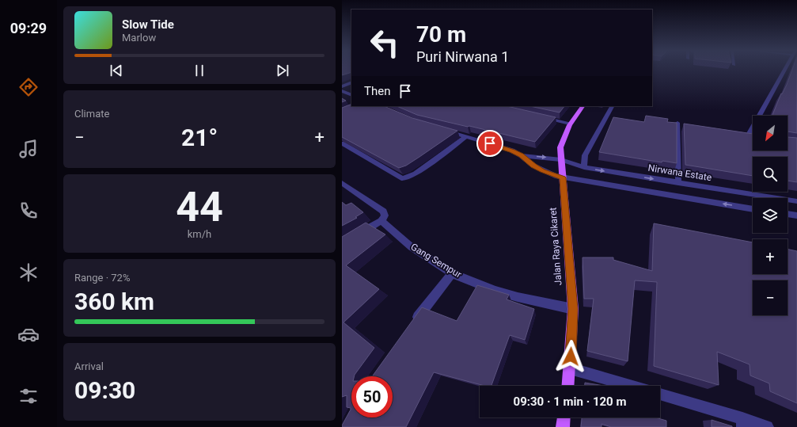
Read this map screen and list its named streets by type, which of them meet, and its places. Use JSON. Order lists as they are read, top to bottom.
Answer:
{
  "streets": {
    "main road": ["Jalan Raya Cikaret"],
    "street": ["Nirwana Estate", "Gang Sempur"]
  },
  "crossings": [
    ["Nirwana Estate", "Jalan Raya Cikaret"],
    ["Jalan Raya Cikaret", "Gang Sempur"]
  ],
  "north": "bottom left",
  "page": {
    "tabs": "09:29",
    "turn": ["70 m", "Puri Nirwana 1"],
    "song": ["Slow Tide", "Marlow"],
    "then": "Then",
    "tile": [
      "Climate",
      ["44", "km/h"],
      ["Range · 72%", "360 km"],
      ["Arrival", "09:30"]
    ],
    "map_buttons": ["+", "−"],
    "heat": ["−", "21°", "+"],
    "limit": "50",
    "trip": "09:30 · 1 min · 120 m"
  }
}
